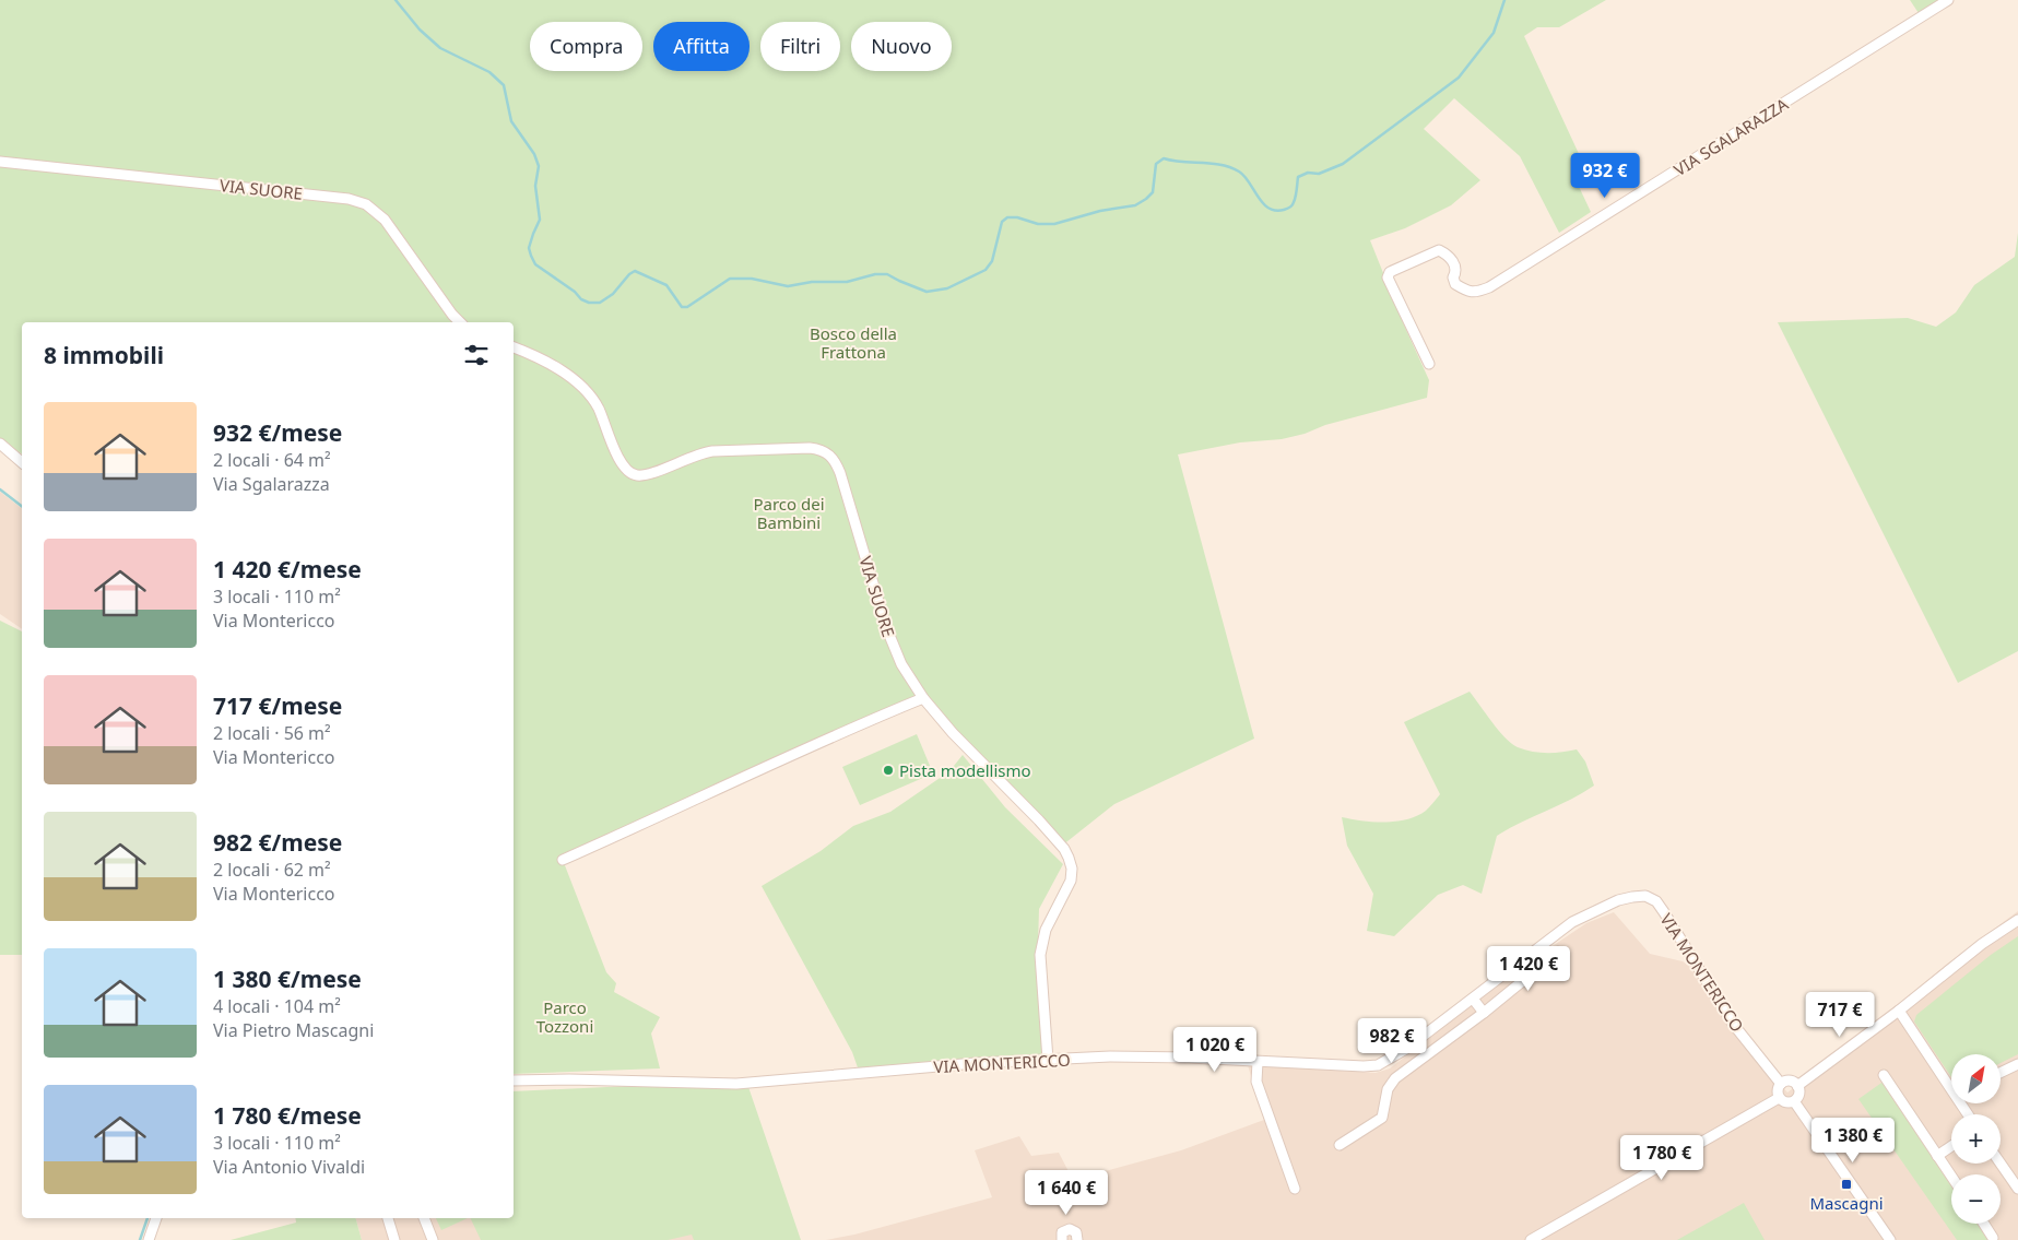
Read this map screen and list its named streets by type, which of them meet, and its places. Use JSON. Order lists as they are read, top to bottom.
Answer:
{
  "streets": {
    "street": ["VIA SGALARAZZA", "VIA SUORE", "VIA MONTERICCO"]
  },
  "crossings": [
    ["VIA SUORE", "VIA MONTERICCO"]
  ],
  "parks": ["Bosco della Frattona", "Parco dei Bambini", "Parco Tozzoni"],
  "places": {
    "other": ["Pista modellismo"],
    "transit": ["Mascagni"]
  },
  "north": "top right",
  "page": {
    "chip": [
      "Compra",
      "Affitta",
      "Filtri",
      "Nuovo"
    ],
    "price": [
      "932 €",
      "1 420 €",
      "717 €",
      "982 €",
      "1 020 €",
      "1 380 €",
      "1 780 €",
      "1 640 €"
    ],
    "heading": "8 immobili",
    "list": [
      {
        "name": "932 €/mese",
        "note": "2 locali · 64 m² · Via Sgalarazza"
      },
      {
        "name": "1 420 €/mese",
        "note": "3 locali · 110 m² · Via Montericco"
      },
      {
        "name": "717 €/mese",
        "note": "2 locali · 56 m² · Via Montericco"
      },
      {
        "name": "982 €/mese",
        "note": "2 locali · 62 m² · Via Montericco"
      },
      {
        "name": "1 380 €/mese",
        "note": "4 locali · 104 m² · Via Pietro Mascagni"
      },
      {
        "name": "1 780 €/mese",
        "note": "3 locali · 110 m² · Via Antonio Vivaldi"
      }
    ],
    "map_buttons": ["+", "−"]
  }
}
